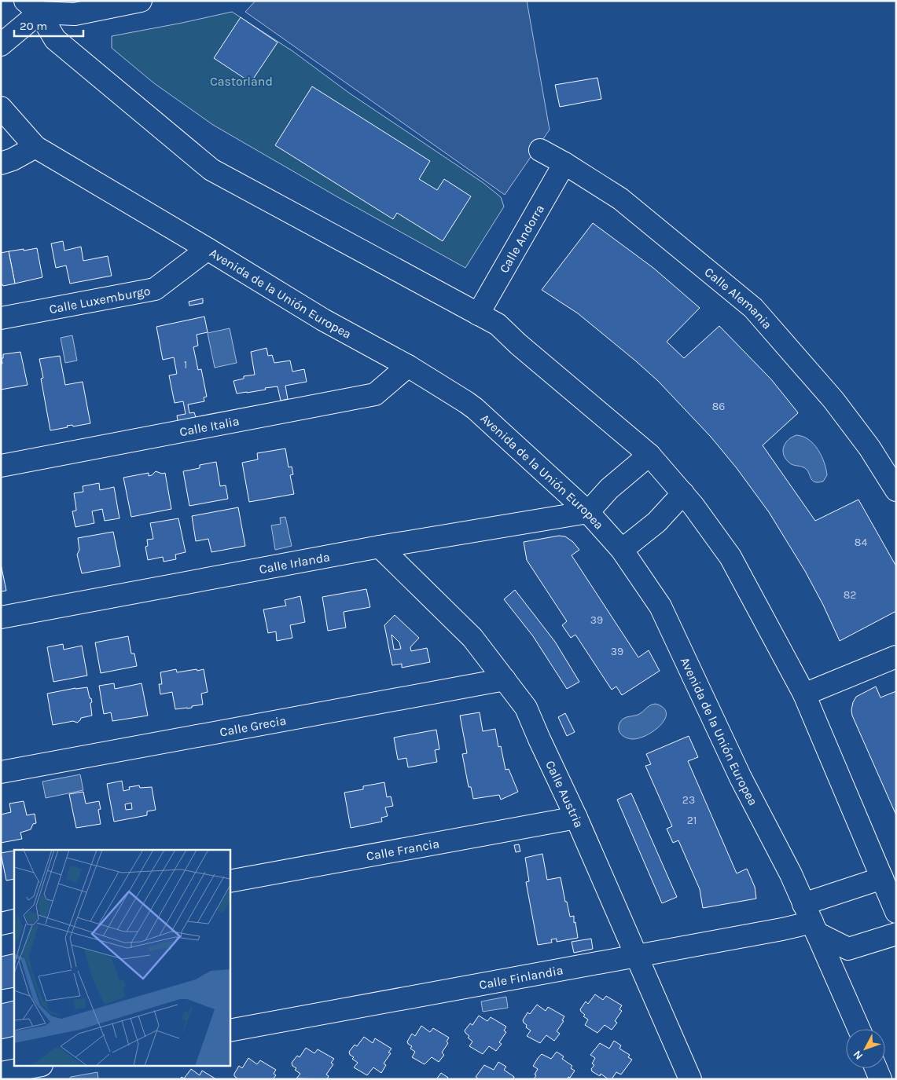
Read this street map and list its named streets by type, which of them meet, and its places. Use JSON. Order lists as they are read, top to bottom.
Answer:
{
  "streets": {
    "street": [
      "Calle Andorra",
      "Avenida de la Unión Europea",
      "Calle Luxemburgo",
      "Calle Alemania",
      "Calle Italia",
      "Calle Irlanda",
      "Calle Grecia",
      "Calle Austria",
      "Calle Francia",
      "Calle Finlandia"
    ]
  },
  "crossings": [
    ["Calle Andorra", "Calle Alemania"],
    ["Avenida de la Unión Europea", "Calle Luxemburgo"],
    ["Avenida de la Unión Europea", "Calle Italia"],
    ["Avenida de la Unión Europea", "Calle Irlanda"],
    ["Avenida de la Unión Europea", "Calle Finlandia"],
    ["Calle Irlanda", "Calle Austria"],
    ["Calle Grecia", "Calle Austria"],
    ["Calle Austria", "Calle Francia"],
    ["Calle Austria", "Calle Finlandia"]
  ],
  "parks": ["Castorland"],
  "house_numbers": [
    "1",
    "86",
    "84",
    "82",
    "39",
    "39",
    "23",
    "21"
  ],
  "scale_bar": "20 m",
  "north": "bottom left"
}
